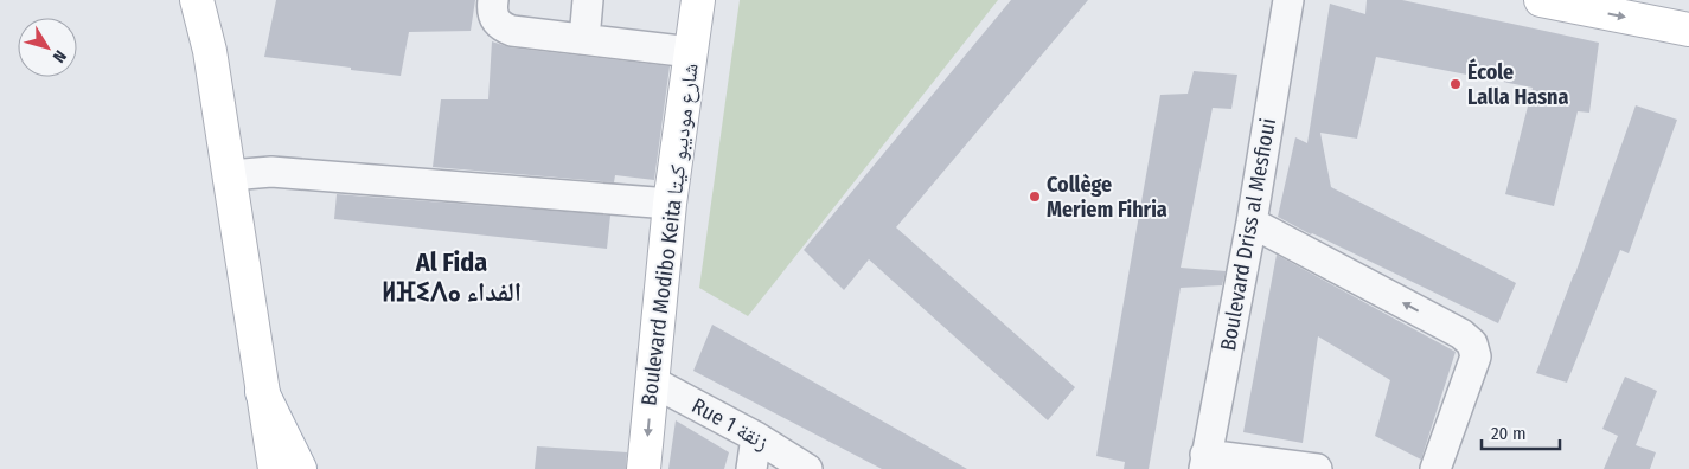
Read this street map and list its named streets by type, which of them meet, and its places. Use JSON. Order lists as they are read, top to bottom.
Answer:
{
  "streets": {
    "street": ["Boulevard Modibo Keita شارع موديبو كيتا", "Boulevard Driss al Mesfioui", "Rue 1 زنقة"]
  },
  "crossings": [
    ["Boulevard Modibo Keita شارع موديبو كيتا", "Rue 1 زنقة"]
  ],
  "districts": ["Al Fida ⵍⴼⵉⴷⴰ الفداء"],
  "places": ["École Lalla Hasna", "Collège Meriem Fihria"],
  "scale_bar": "20 m",
  "north": "bottom right"
}
